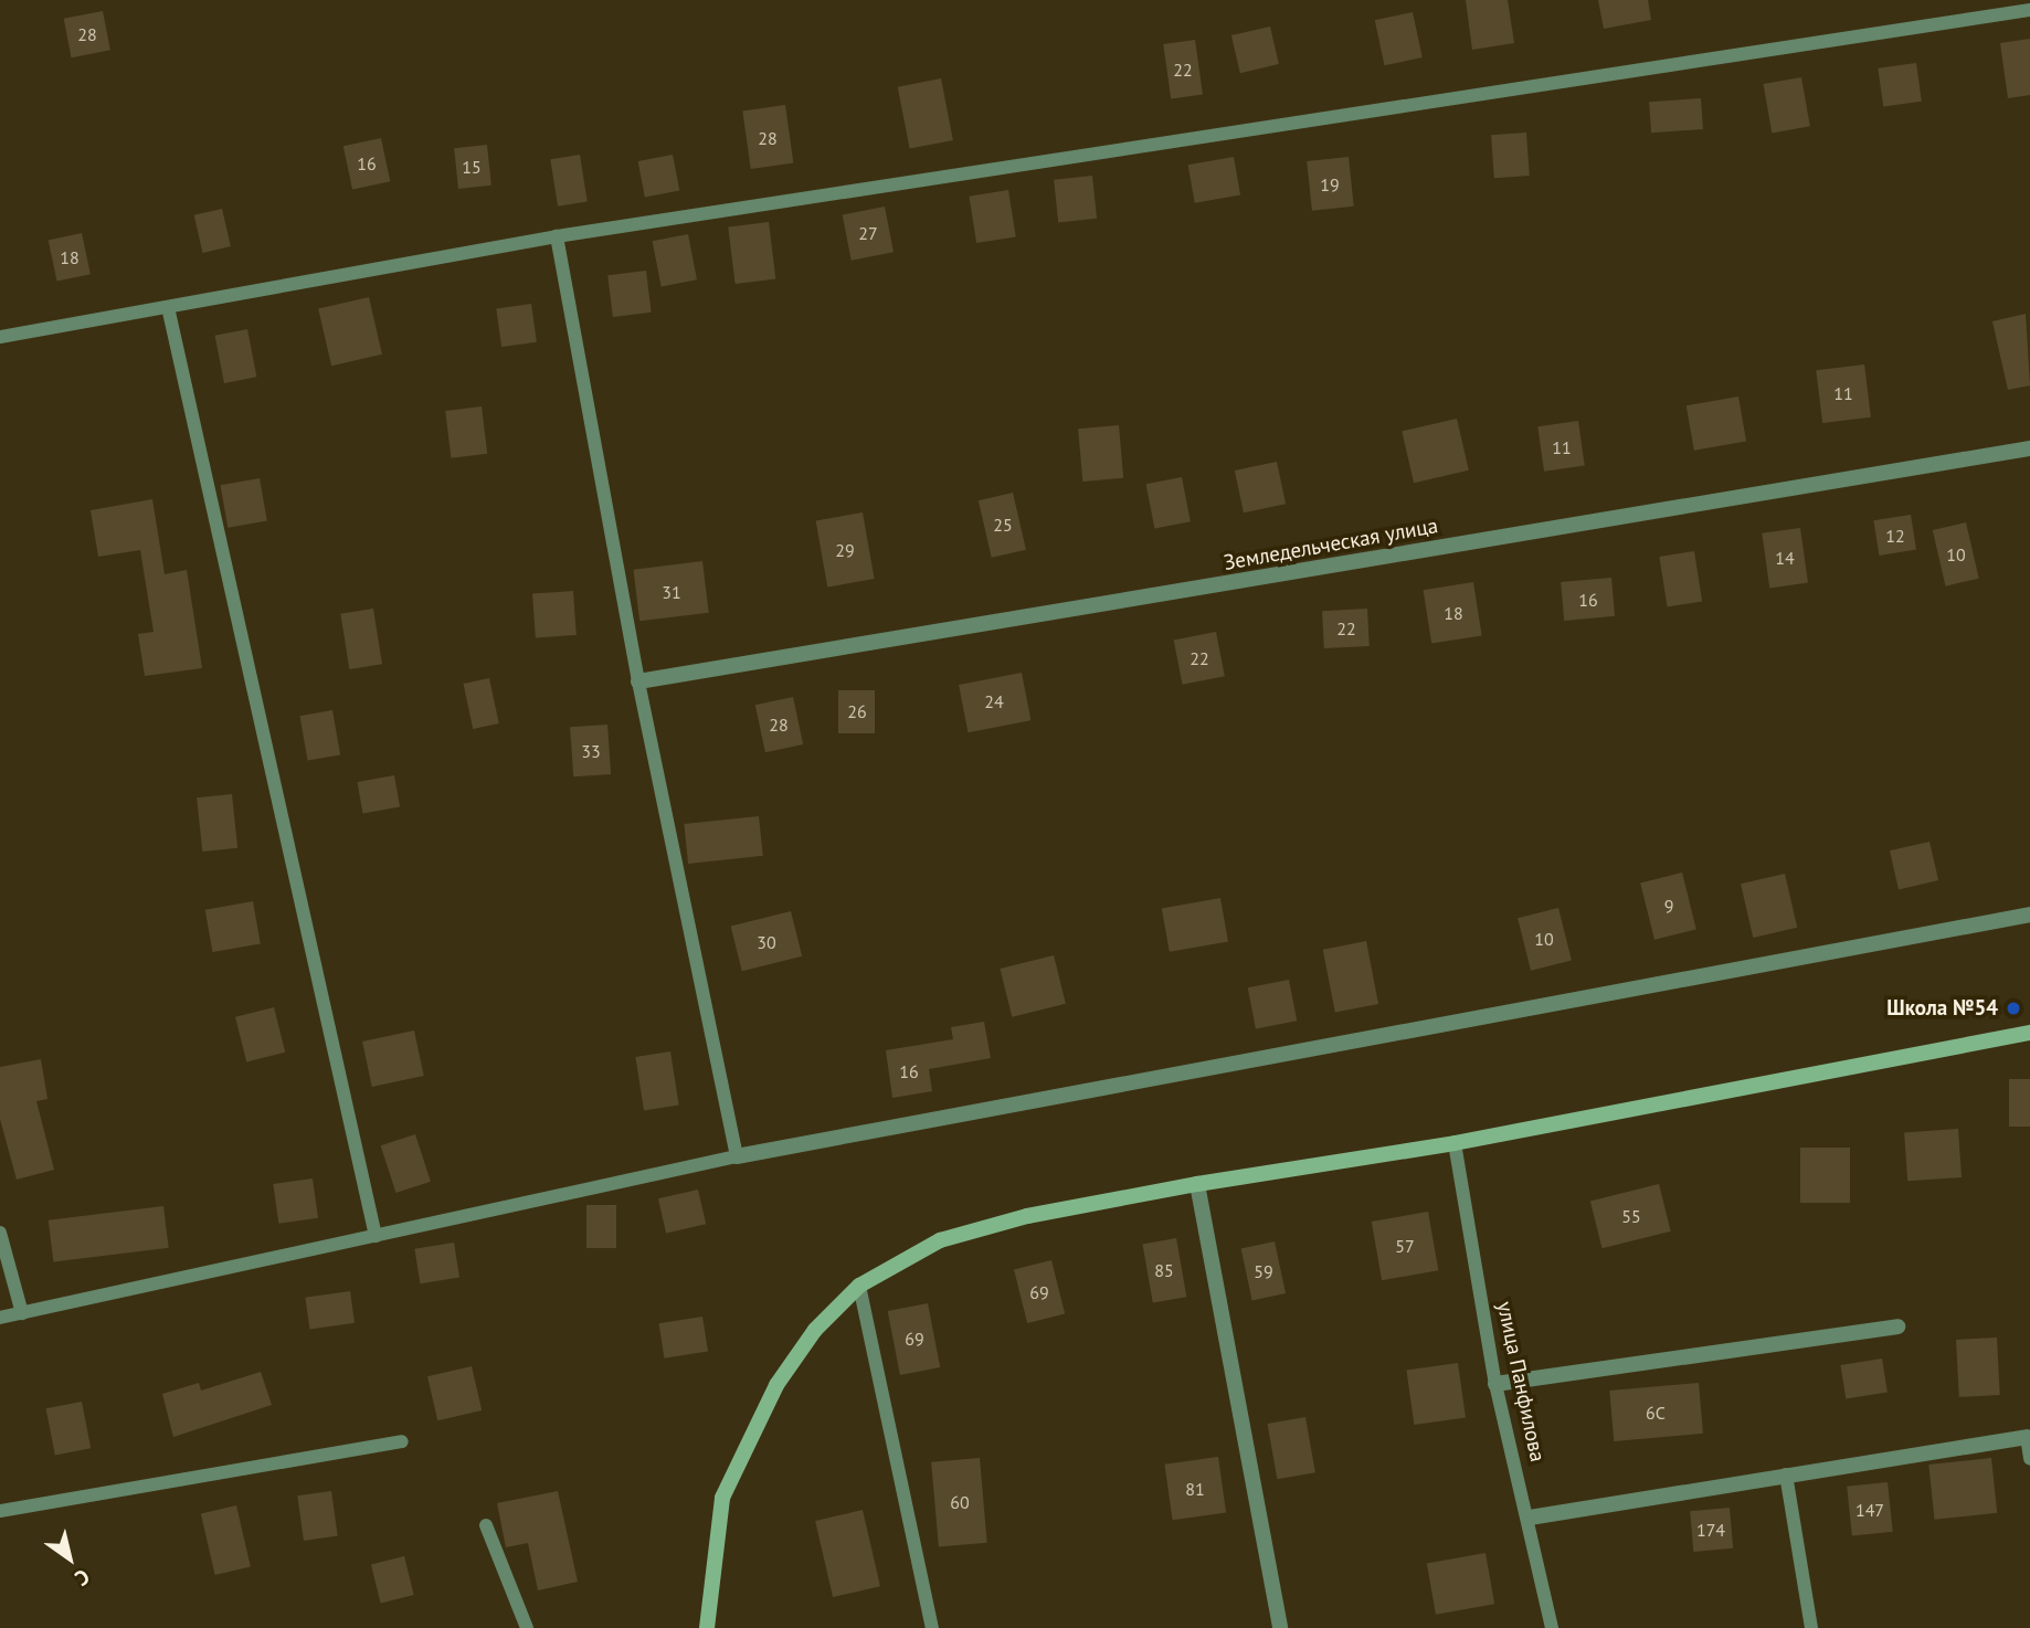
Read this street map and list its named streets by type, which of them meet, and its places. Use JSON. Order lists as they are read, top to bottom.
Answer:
{
  "streets": {
    "street": ["Земледельческая улица"],
    "lane": ["улица Панфилова"]
  },
  "places": ["Школа №54"],
  "house_numbers": [
    "28",
    "22",
    "28",
    "16",
    "15",
    "19",
    "27",
    "18",
    "11",
    "11",
    "25",
    "12",
    "29",
    "10",
    "14",
    "31",
    "16",
    "18",
    "22",
    "22",
    "24",
    "26",
    "28",
    "33",
    "9",
    "10",
    "30",
    "16",
    "55",
    "57",
    "85",
    "59",
    "69",
    "69",
    "6С",
    "81",
    "60",
    "147",
    "174"
  ],
  "north": "bottom right"
}
